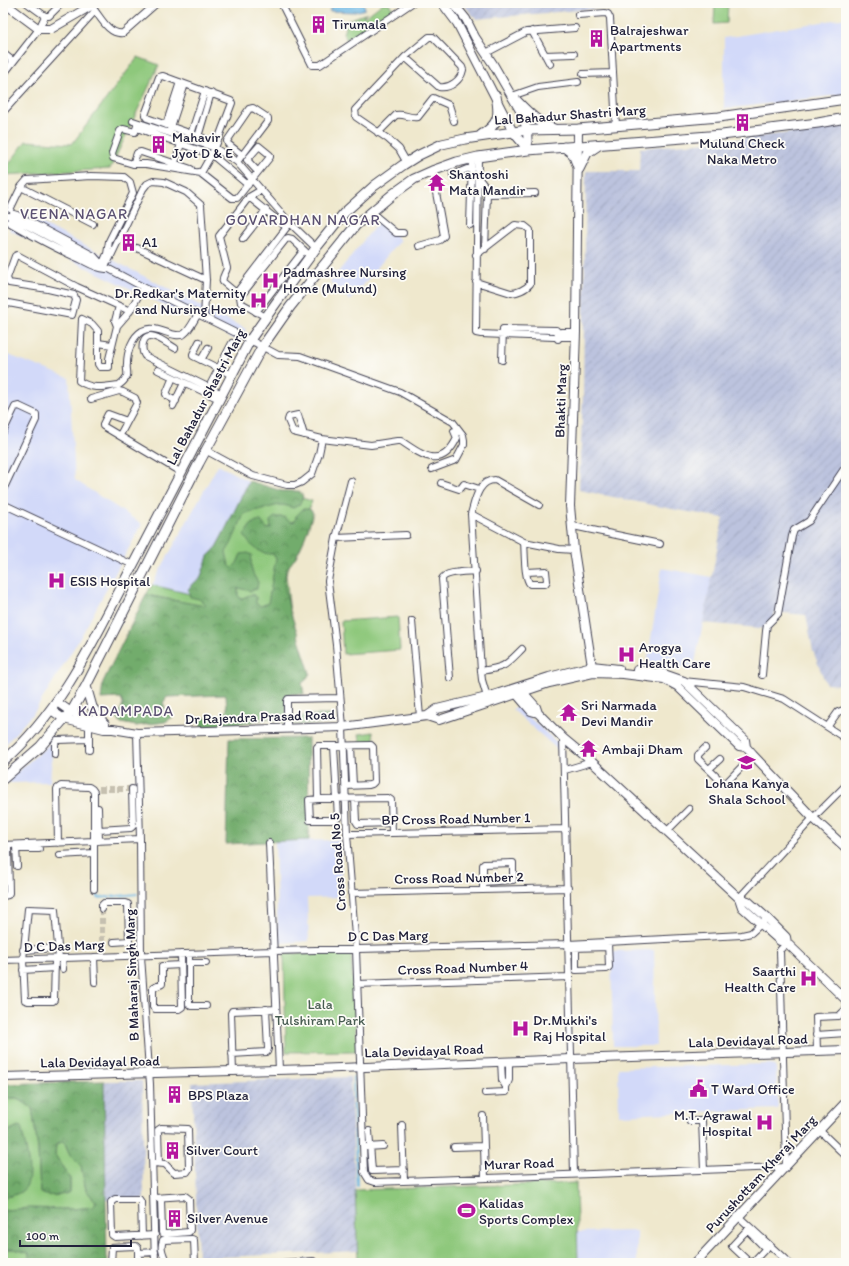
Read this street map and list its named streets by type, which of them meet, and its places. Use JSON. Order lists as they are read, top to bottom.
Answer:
{
  "streets": {
    "main road": [
      "Lal Bahadur Shastri Marg",
      "Bhakti Marg",
      "Dr Rajendra Prasad Road",
      "Lala Devidayal Road",
      "Purushottam Kheraj Marg"
    ],
    "street": [
      "BP Cross Road Number 1",
      "Cross Road No 5",
      "Cross Road Number 2",
      "D C Das Marg",
      "Cross Road Number 4",
      "B Maharaj Singh Marg",
      "Murar Road"
    ]
  },
  "crossings": [
    ["Lal Bahadur Shastri Marg", "Bhakti Marg"],
    ["Lal Bahadur Shastri Marg", "Dr Rajendra Prasad Road"],
    ["Bhakti Marg", "Dr Rajendra Prasad Road"],
    ["Dr Rajendra Prasad Road", "Cross Road No 5"],
    ["Dr Rajendra Prasad Road", "B Maharaj Singh Marg"],
    ["BP Cross Road Number 1", "Cross Road No 5"],
    ["Cross Road No 5", "Cross Road Number 2"],
    ["Cross Road No 5", "D C Das Marg"],
    ["Cross Road No 5", "Cross Road Number 4"],
    ["Cross Road No 5", "Lala Devidayal Road"],
    ["Cross Road No 5", "Murar Road"],
    ["D C Das Marg", "B Maharaj Singh Marg"],
    ["B Maharaj Singh Marg", "Lala Devidayal Road"],
    ["Lala Devidayal Road", "Murar Road"],
    ["Murar Road", "Purushottam Kheraj Marg"]
  ],
  "districts": ["VEENA NAGAR", "GOVARDHAN NAGAR", "KADAMPADA"],
  "parks": ["Lala Tulshiram Park"],
  "places": {
    "building": [
      "Tirumala",
      "Balrajeshwar Apartments",
      "Mulund Check Naka Metro",
      "Mahavir Jyot D & E",
      "A1",
      "BPS Plaza",
      "Silver Court",
      "Silver Avenue"
    ],
    "temple": ["Shantoshi Mata Mandir", "Sri Narmada Devi Mandir", "Ambaji Dham"],
    "hospital": [
      "Padmashree Nursing Home (Mulund)",
      "Dr.Redkar's Maternity and Nursing Home",
      "ESIS Hospital",
      "Arogya Health Care",
      "Saarthi Health Care",
      "Dr.Mukhi's Raj Hospital",
      "M.T. Agrawal Hospital"
    ],
    "school or university": ["Lohana Kanya Shala School"],
    "public building": ["T Ward Office"],
    "sports": ["Kalidas Sports Complex"]
  },
  "scale_bar": "100 m"
}
